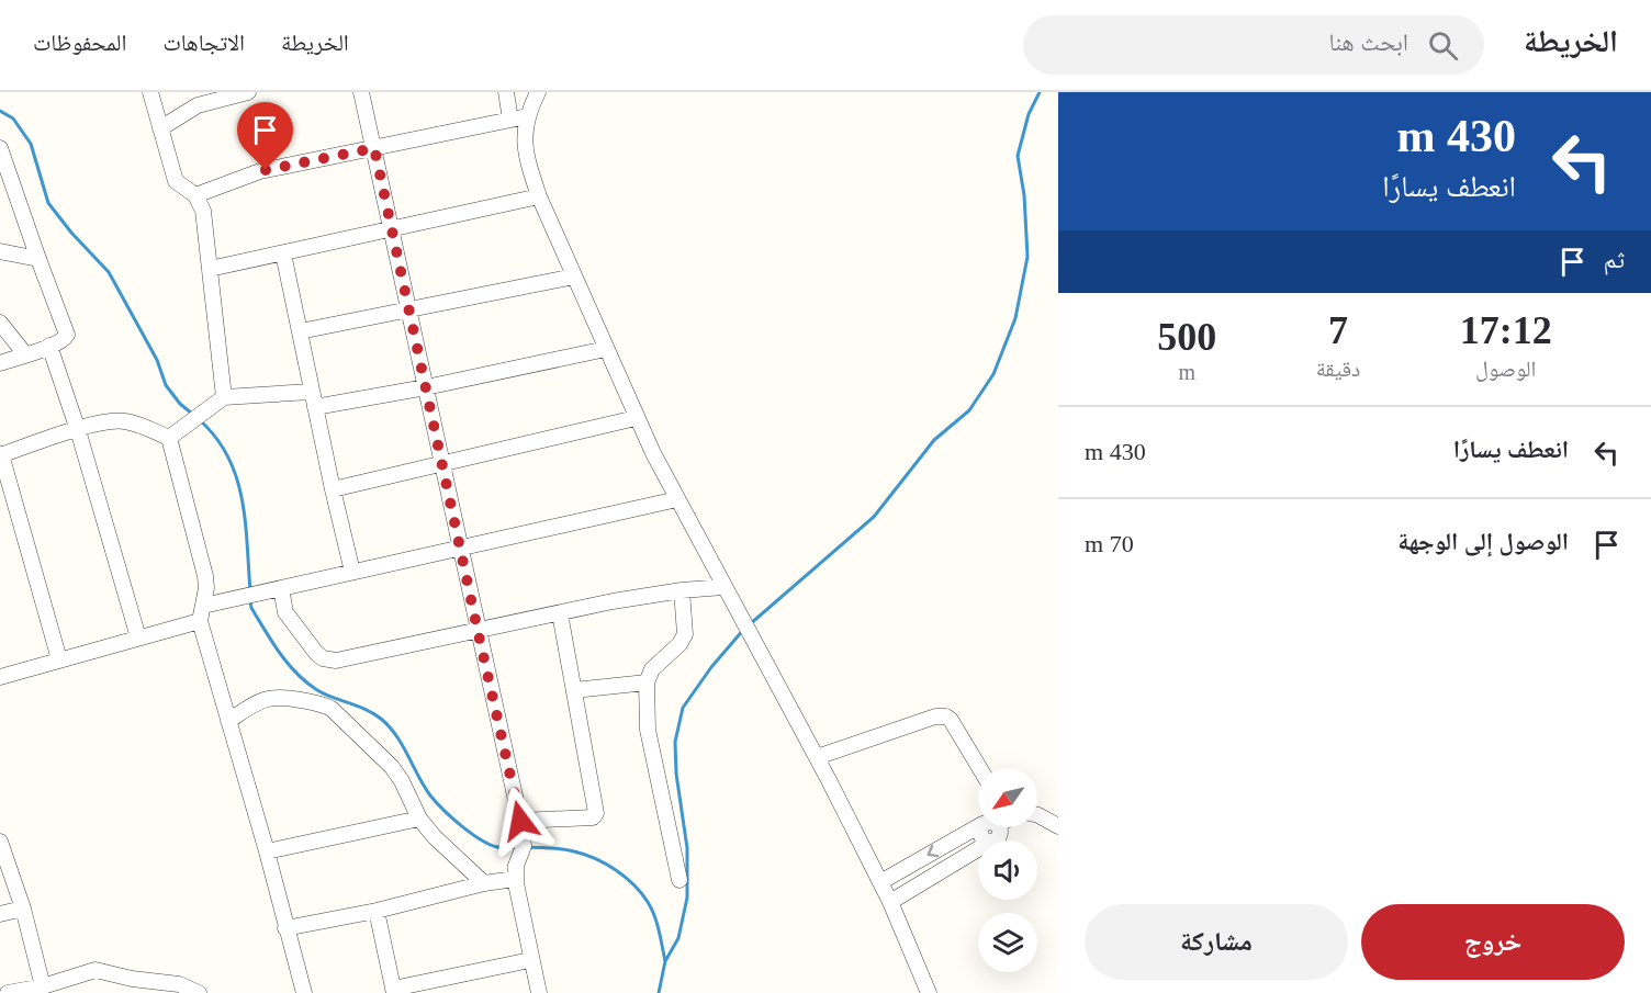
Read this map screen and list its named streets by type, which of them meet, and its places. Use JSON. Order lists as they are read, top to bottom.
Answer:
{
  "north": "bottom left",
  "page": {
    "header": "الخريطة",
    "search": "ابحث هنا",
    "nav": ["الخريطة", "الاتجاهات", "المحفوظات"],
    "turn": ["430 m", "انعطف يسارًا"],
    "then": "ثم",
    "eta": [
      "17:12",
      "الوصول",
      "7",
      "دقيقة",
      "500",
      "m"
    ],
    "list": [
      {
        "name": "انعطف يسارًا",
        "value": "430 m"
      },
      {
        "name": "الوصول إلى الوجهة",
        "value": "70 m"
      }
    ],
    "buttons": ["خروج", "مشاركة"]
  }
}
